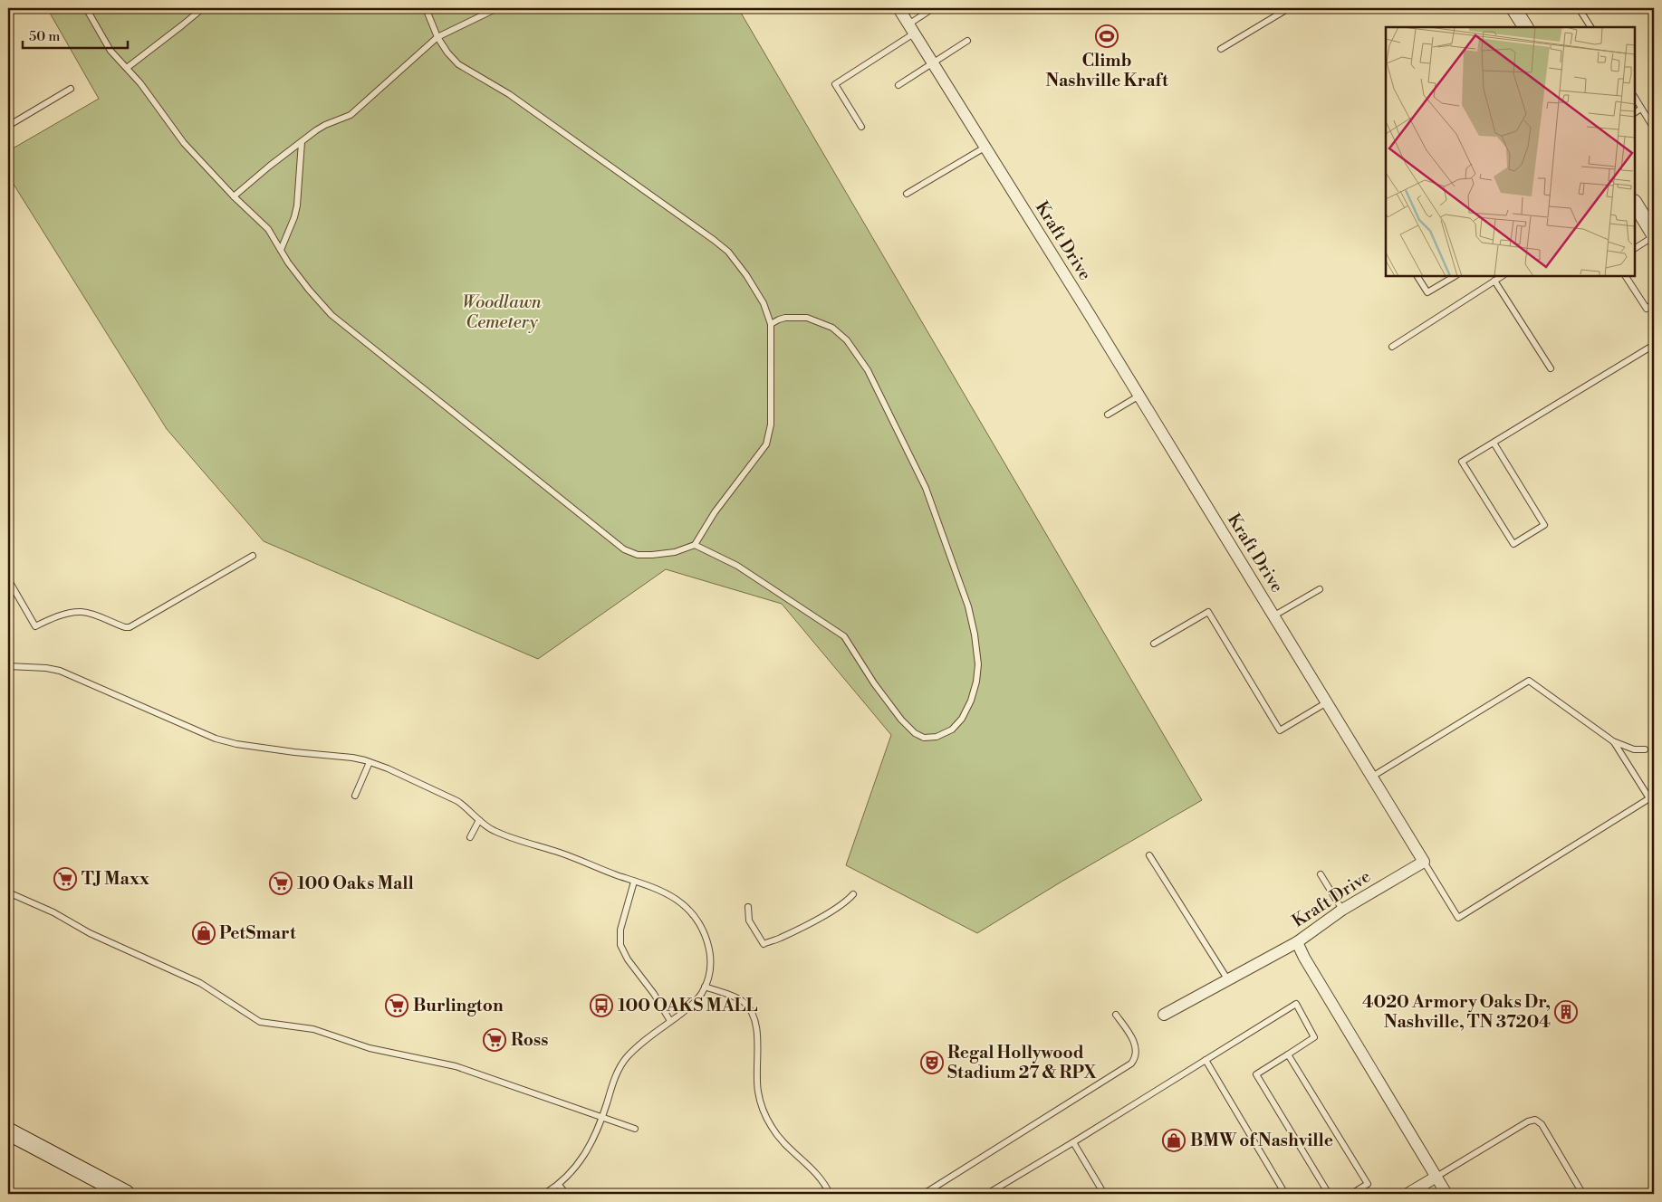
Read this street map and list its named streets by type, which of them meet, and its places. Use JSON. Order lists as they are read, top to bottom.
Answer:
{
  "streets": {
    "street": ["Kraft Drive"]
  },
  "parks": ["Woodlawn Cemetery"],
  "places": {
    "sports": ["Climb Nashville Kraft"],
    "supermarket": [
      "TJ Maxx",
      "100 Oaks Mall",
      "Burlington",
      "Ross"
    ],
    "shop": ["PetSmart", "BMW of Nashville"],
    "bus stop": ["100 OAKS MALL"],
    "building": ["4020 Armory Oaks Dr, Nashville, TN 37204"],
    "theatre": ["Regal Hollywood Stadium 27 & RPX"]
  },
  "scale_bar": "50 m"
}
